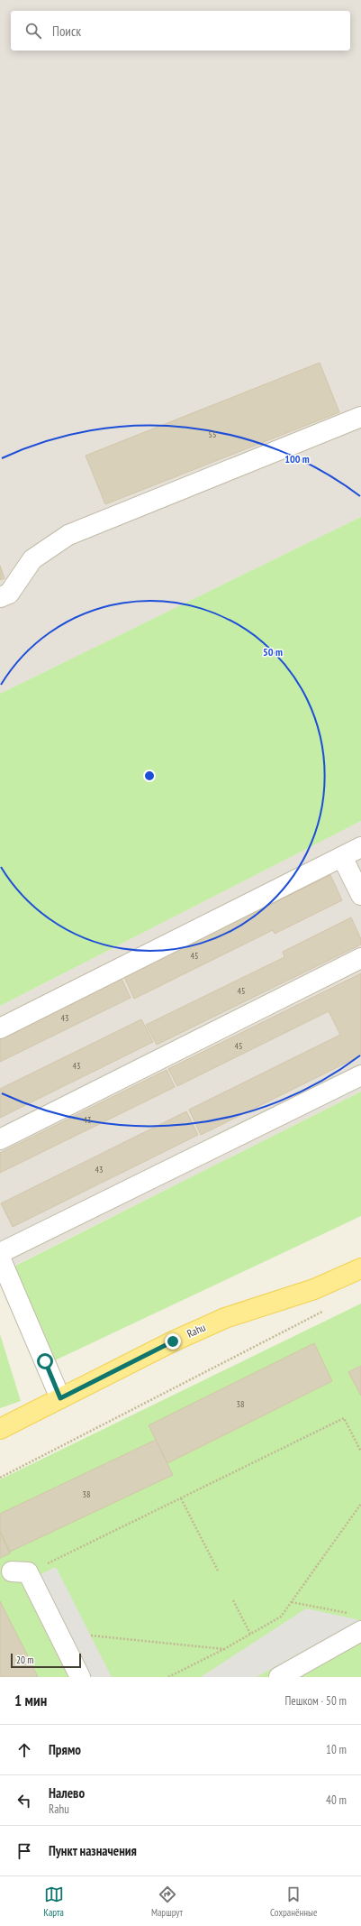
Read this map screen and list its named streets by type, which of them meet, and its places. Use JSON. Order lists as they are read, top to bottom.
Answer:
{
  "streets": {
    "main road": ["Rahu"]
  },
  "house_numbers": [
    "55",
    "45",
    "45",
    "43",
    "45",
    "43",
    "43",
    "43",
    "38",
    "38"
  ],
  "scale_bar": "20 m",
  "page": {
    "search": "Поиск",
    "scale": "20 m",
    "heading": ["1 мин", "Пешком · 50 m"],
    "list": [
      ["Прямо", "10 m"],
      ["Налево", "Rahu", "40 m"],
      "Пункт назначения"
    ],
    "nav": ["Карта", "Маршрут", "Сохранённые"]
  },
  "rings": ["100 m", "50 m"]
}
